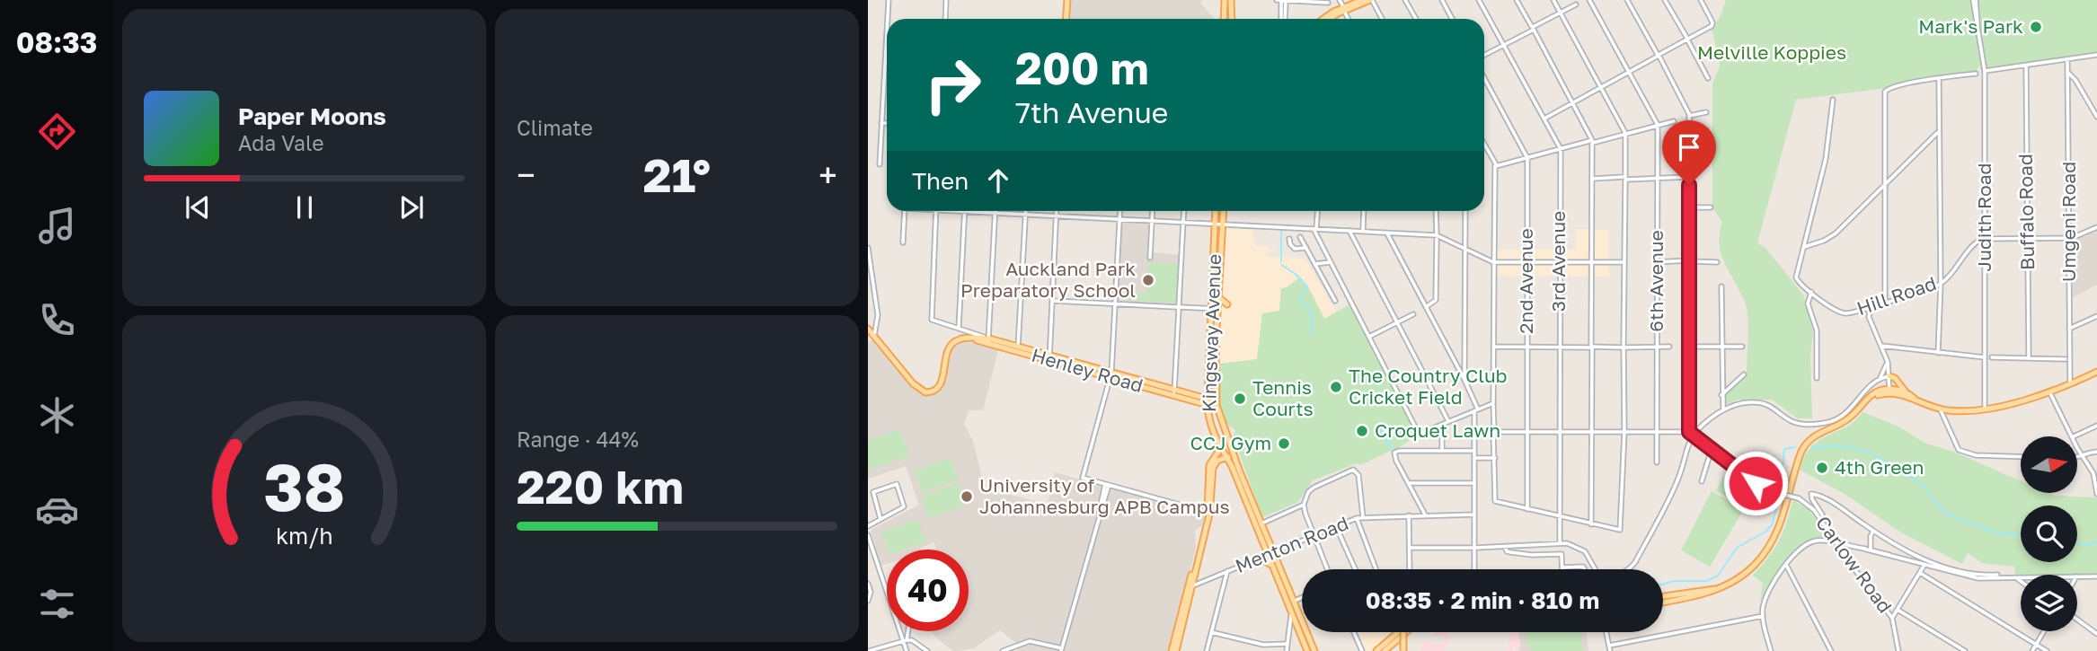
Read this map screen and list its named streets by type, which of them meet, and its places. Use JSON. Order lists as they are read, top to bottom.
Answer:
{
  "streets": {
    "main road": ["Kingsway Avenue", "Henley Road"],
    "street": [
      "Buffalo Road",
      "Judith Road",
      "Umgeni Road",
      "3rd Avenue",
      "2nd Avenue",
      "6th Avenue",
      "Hill Road",
      "Menton Road",
      "Carlow Road"
    ]
  },
  "crossings": [
    ["Judith Road", "Hill Road"],
    ["Kingsway Avenue", "Henley Road"],
    ["Kingsway Avenue", "Menton Road"]
  ],
  "parks": ["Melville Koppies"],
  "places": [
    "Mark's Park",
    "Auckland Park Preparatory School",
    "The Country Club Cricket Field",
    "Tennis Courts",
    "Croquet Lawn",
    "CCJ Gym",
    "4th Green",
    "University of Johannesburg APB Campus"
  ],
  "north": "right",
  "page": {
    "tabs": "08:33",
    "tile": [
      "Climate",
      ["Range · 44%", "220 km"]
    ],
    "turn": ["200 m", "7th Avenue"],
    "song": ["Paper Moons", "Ada Vale"],
    "heat": ["−", "21°", "+"],
    "then": "Then",
    "limit": "40",
    "trip": "08:35 · 2 min · 810 m",
    "gauge": ["38", "km/h"]
  }
}
